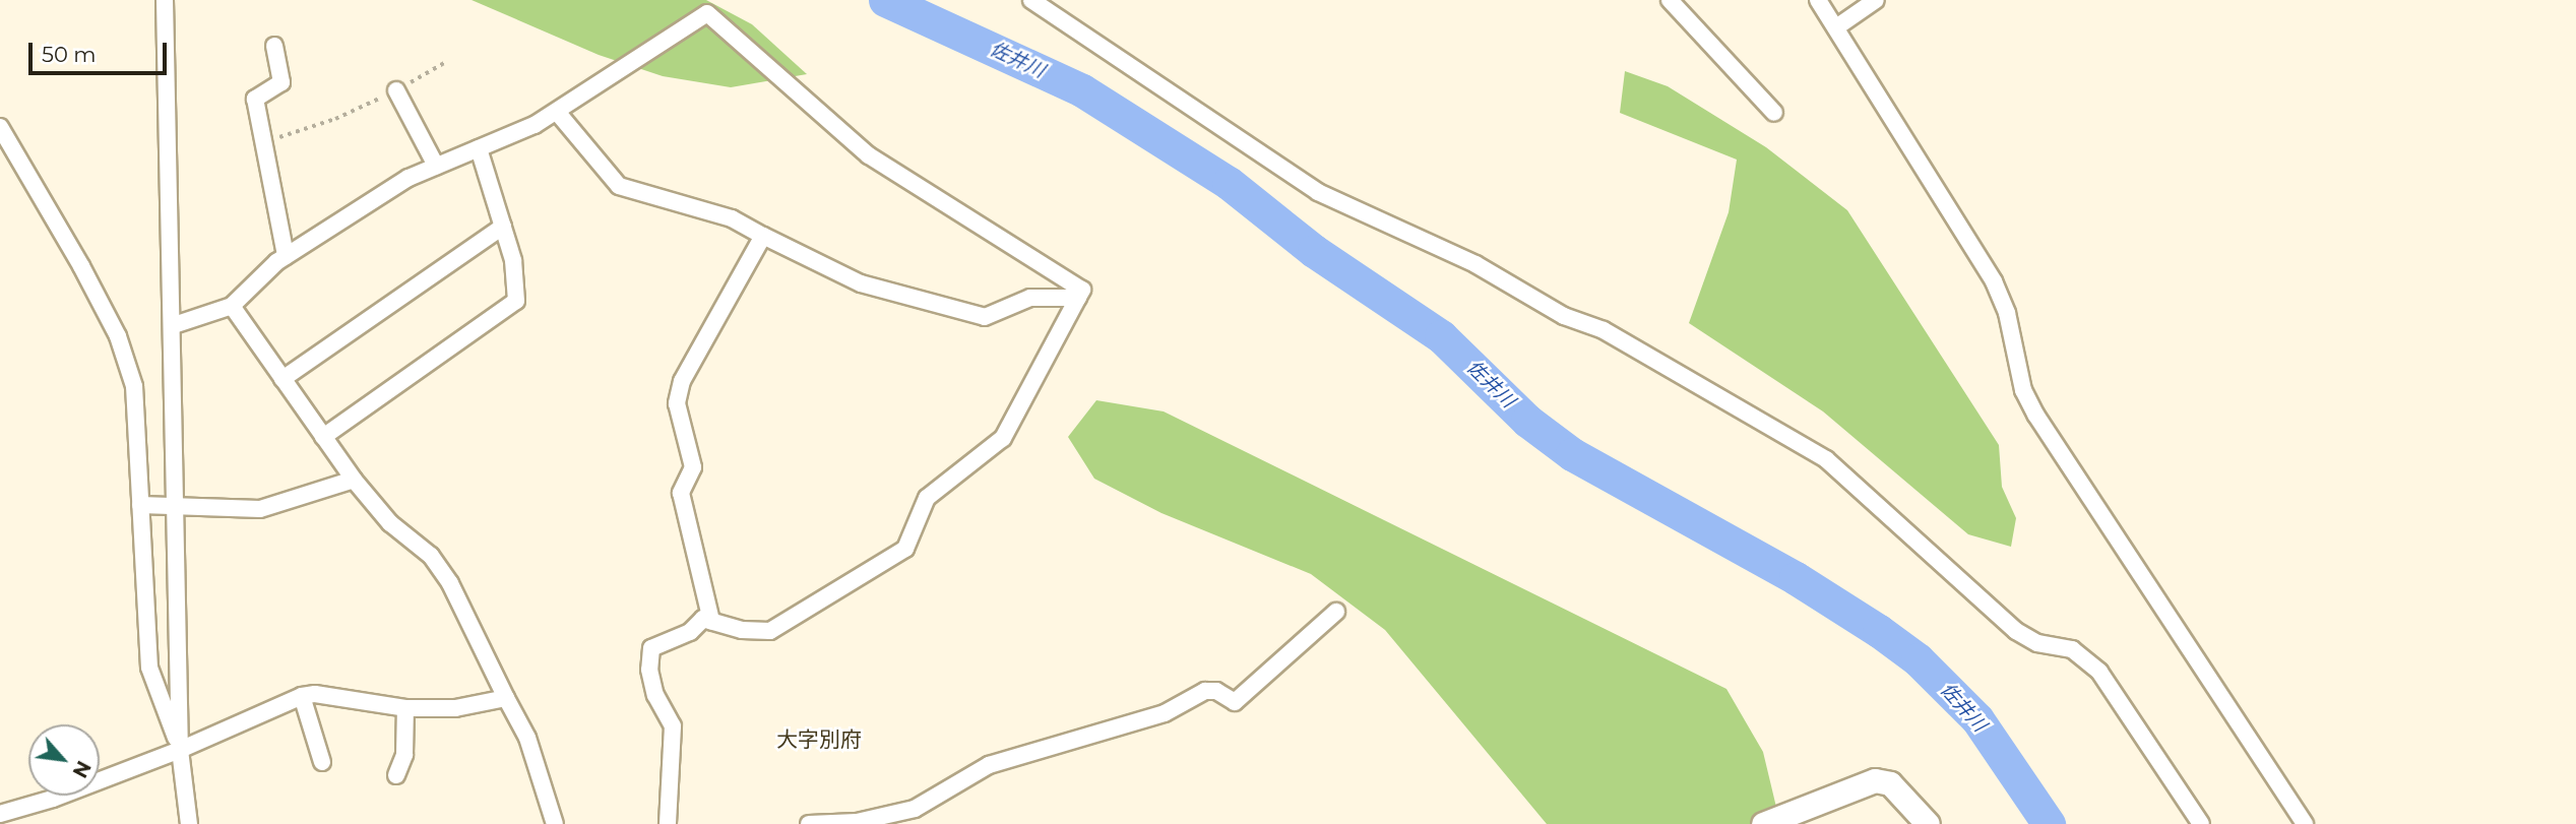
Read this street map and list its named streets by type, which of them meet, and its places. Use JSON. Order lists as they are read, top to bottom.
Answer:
{
  "districts": ["大字別府"],
  "water": ["佐井川"],
  "scale_bar": "50 m",
  "north": "bottom right"
}
